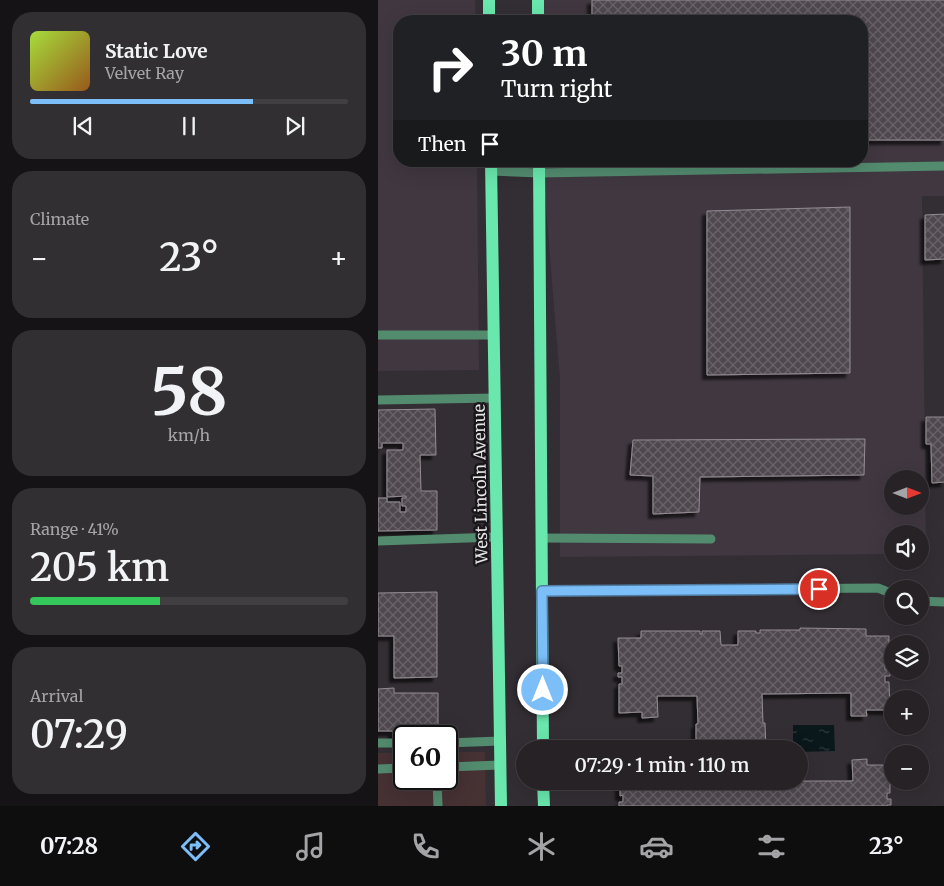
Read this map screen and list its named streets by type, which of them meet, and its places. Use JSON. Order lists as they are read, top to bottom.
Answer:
{
  "streets": {
    "main road": ["West Lincoln Avenue"]
  },
  "north": "right",
  "page": {
    "turn": ["30 m", "Turn right"],
    "song": ["Static Love", "Velvet Ray"],
    "then": "Then",
    "tile": [
      "Climate",
      ["58", "km/h"],
      ["Range · 41%", "205 km"],
      ["Arrival", "07:29"]
    ],
    "heat": ["−", "23°", "+"],
    "map_buttons": ["+", "−"],
    "limit": "60",
    "trip": "07:29 · 1 min · 110 m",
    "tabs": ["07:28", "23°"]
  }
}
